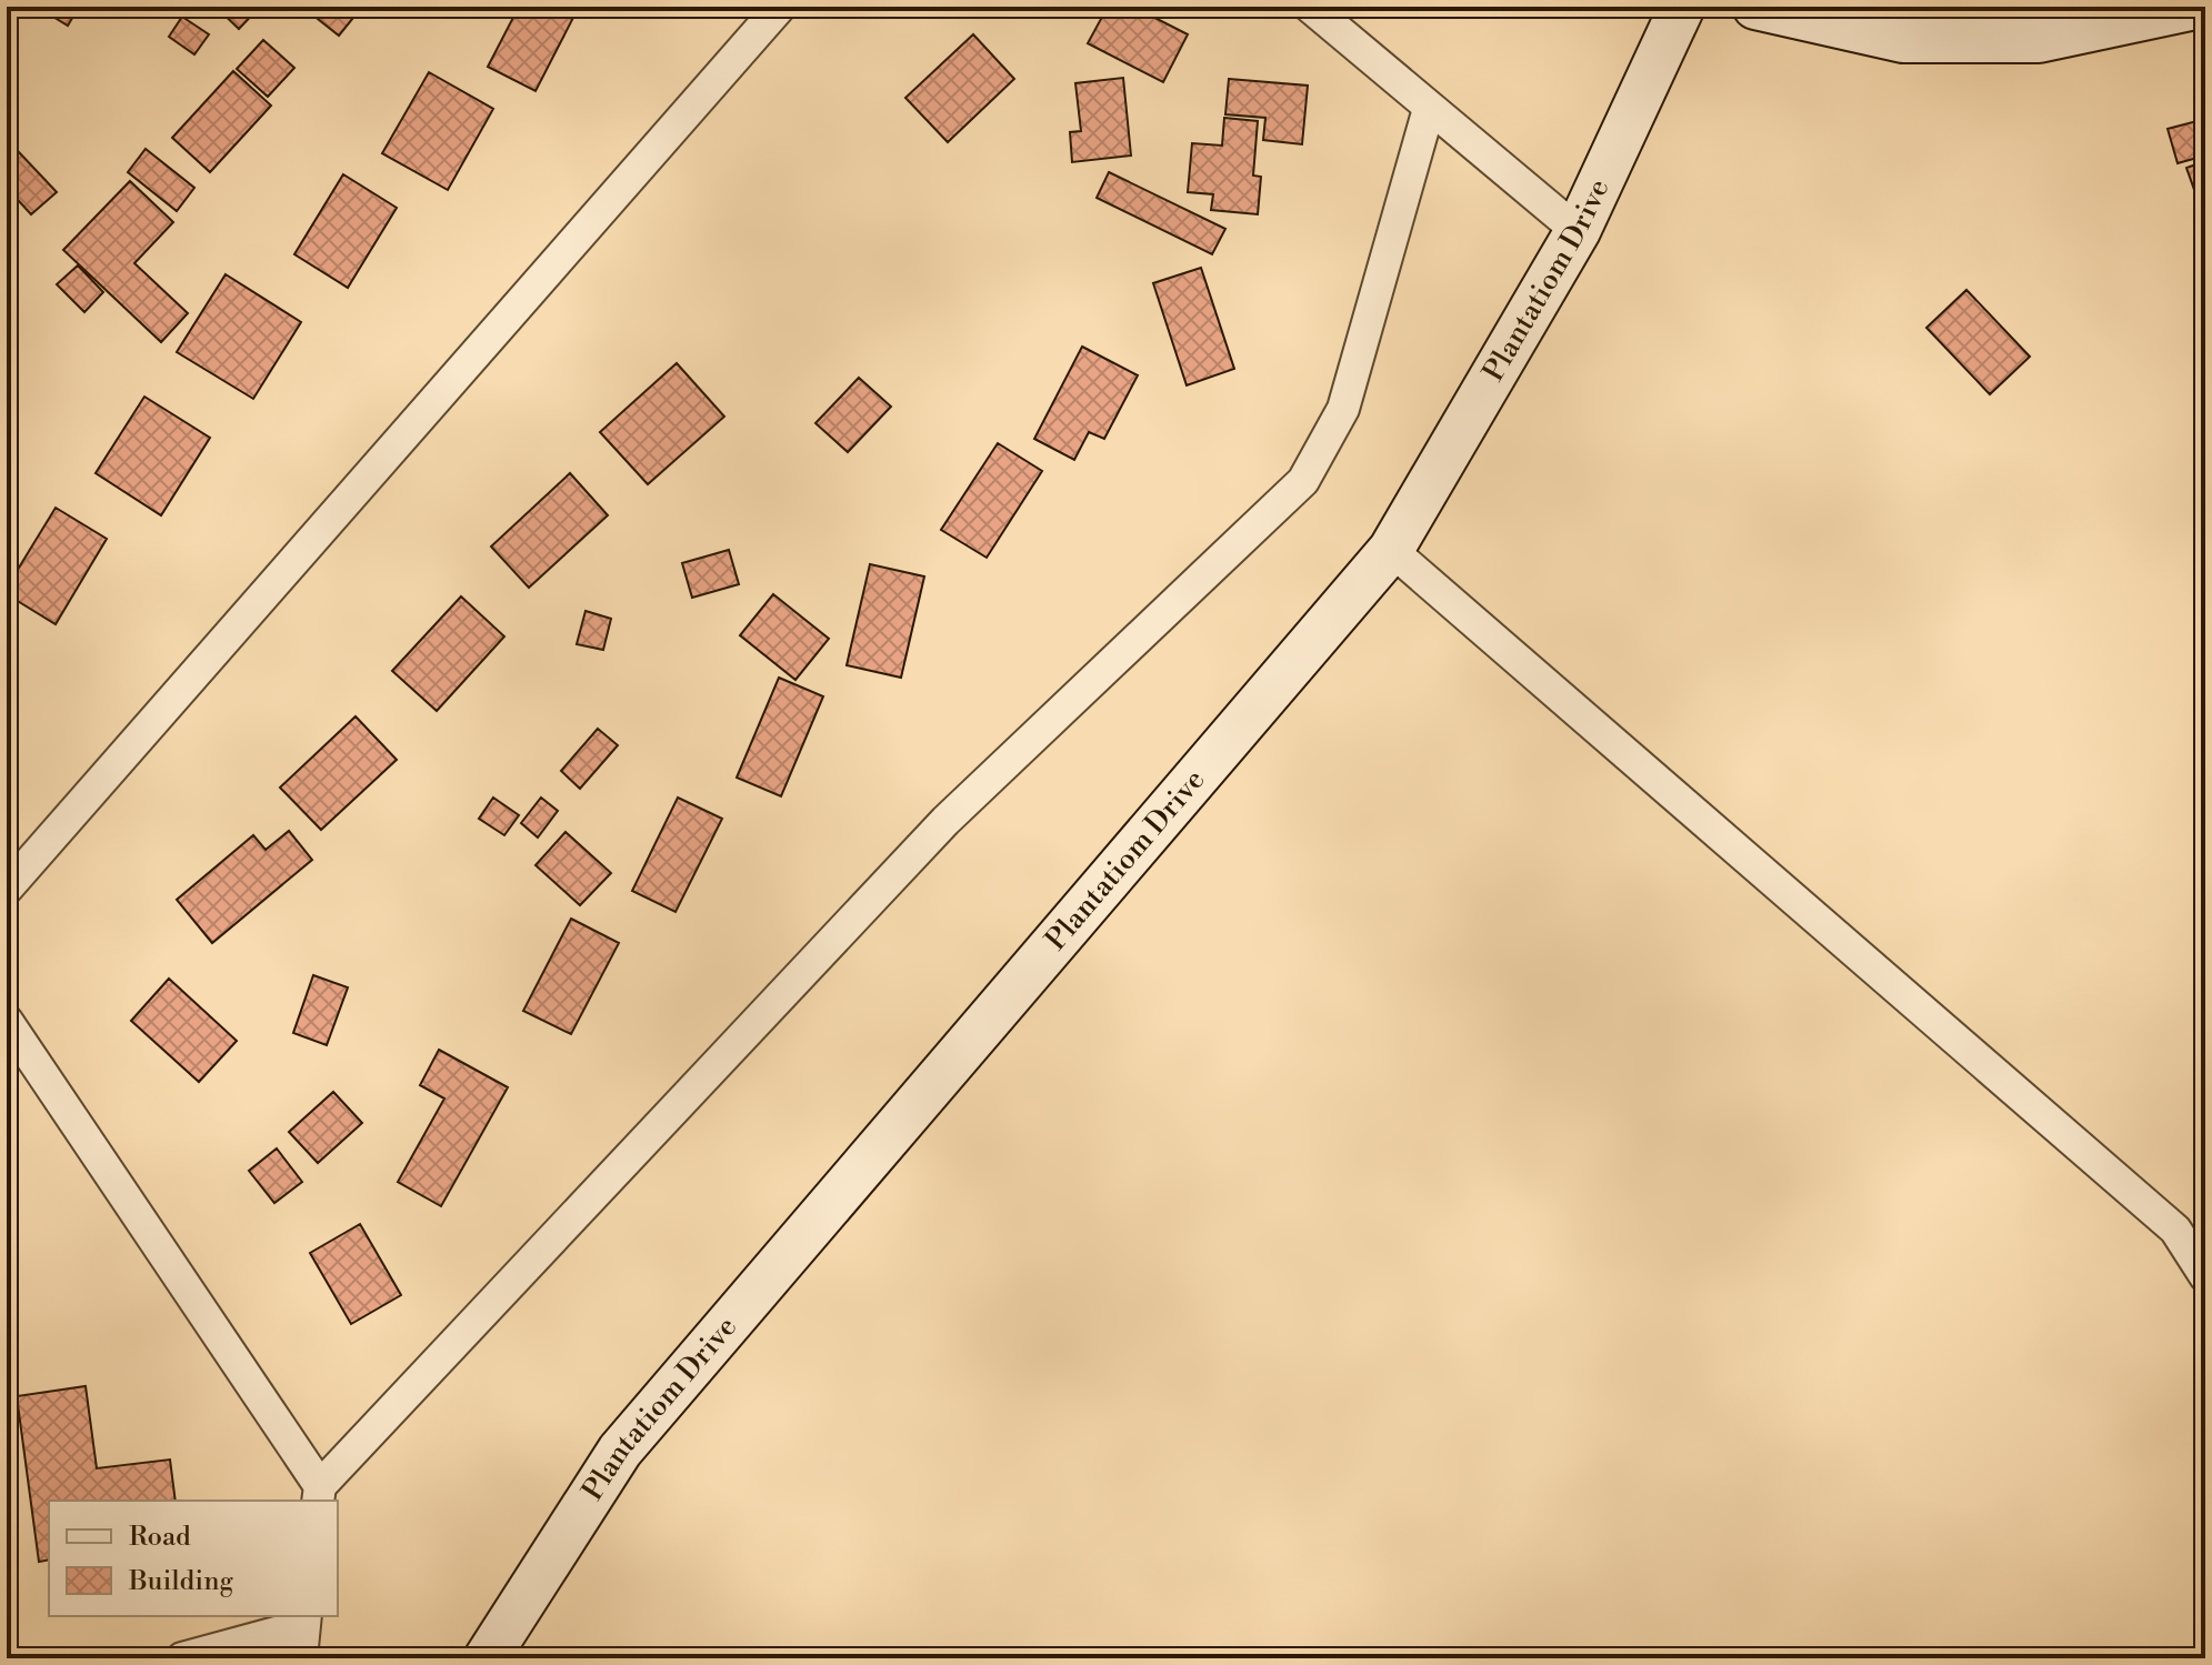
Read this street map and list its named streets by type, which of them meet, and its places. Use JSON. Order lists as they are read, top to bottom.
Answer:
{
  "streets": {
    "street": ["Plantatiom Drive"]
  },
  "legend": ["Road", "Building"]
}
